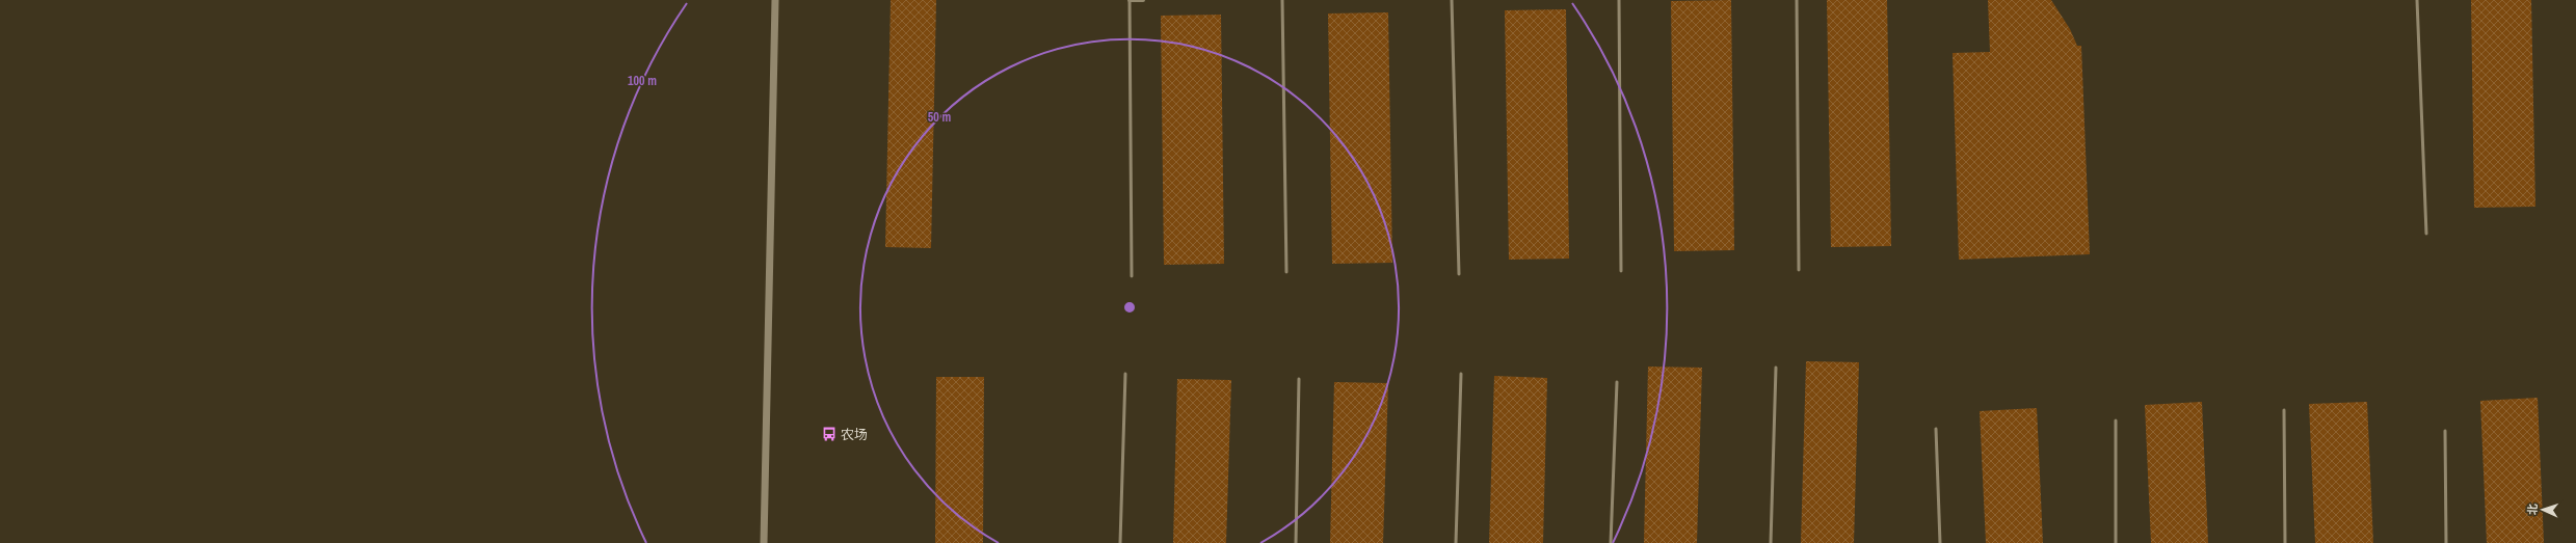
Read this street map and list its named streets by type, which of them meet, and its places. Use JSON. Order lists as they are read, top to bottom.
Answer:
{
  "places": {
    "bus stop": ["农场"]
  },
  "north": "left",
  "rings": ["100 m", "50 m"]
}
